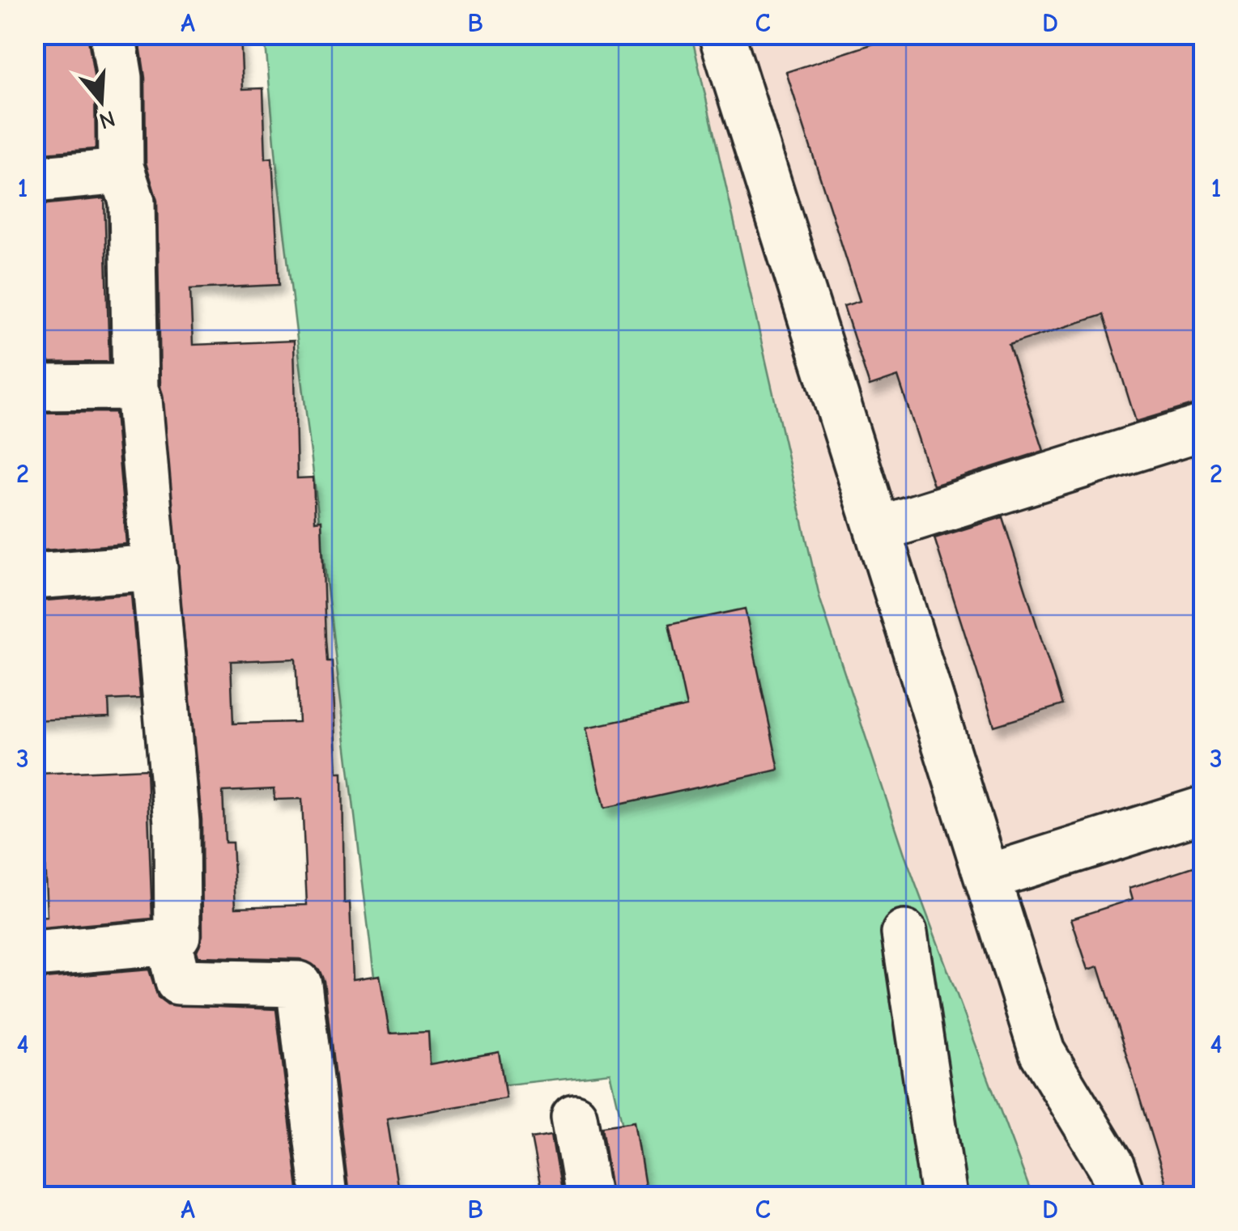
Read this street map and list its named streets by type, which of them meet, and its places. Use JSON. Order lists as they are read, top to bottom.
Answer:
{
  "north": "bottom",
  "grid": {
    "columns": [
      "A",
      "B",
      "C",
      "D"
    ],
    "rows": [
      "1",
      "2",
      "3",
      "4"
    ]
  }
}
